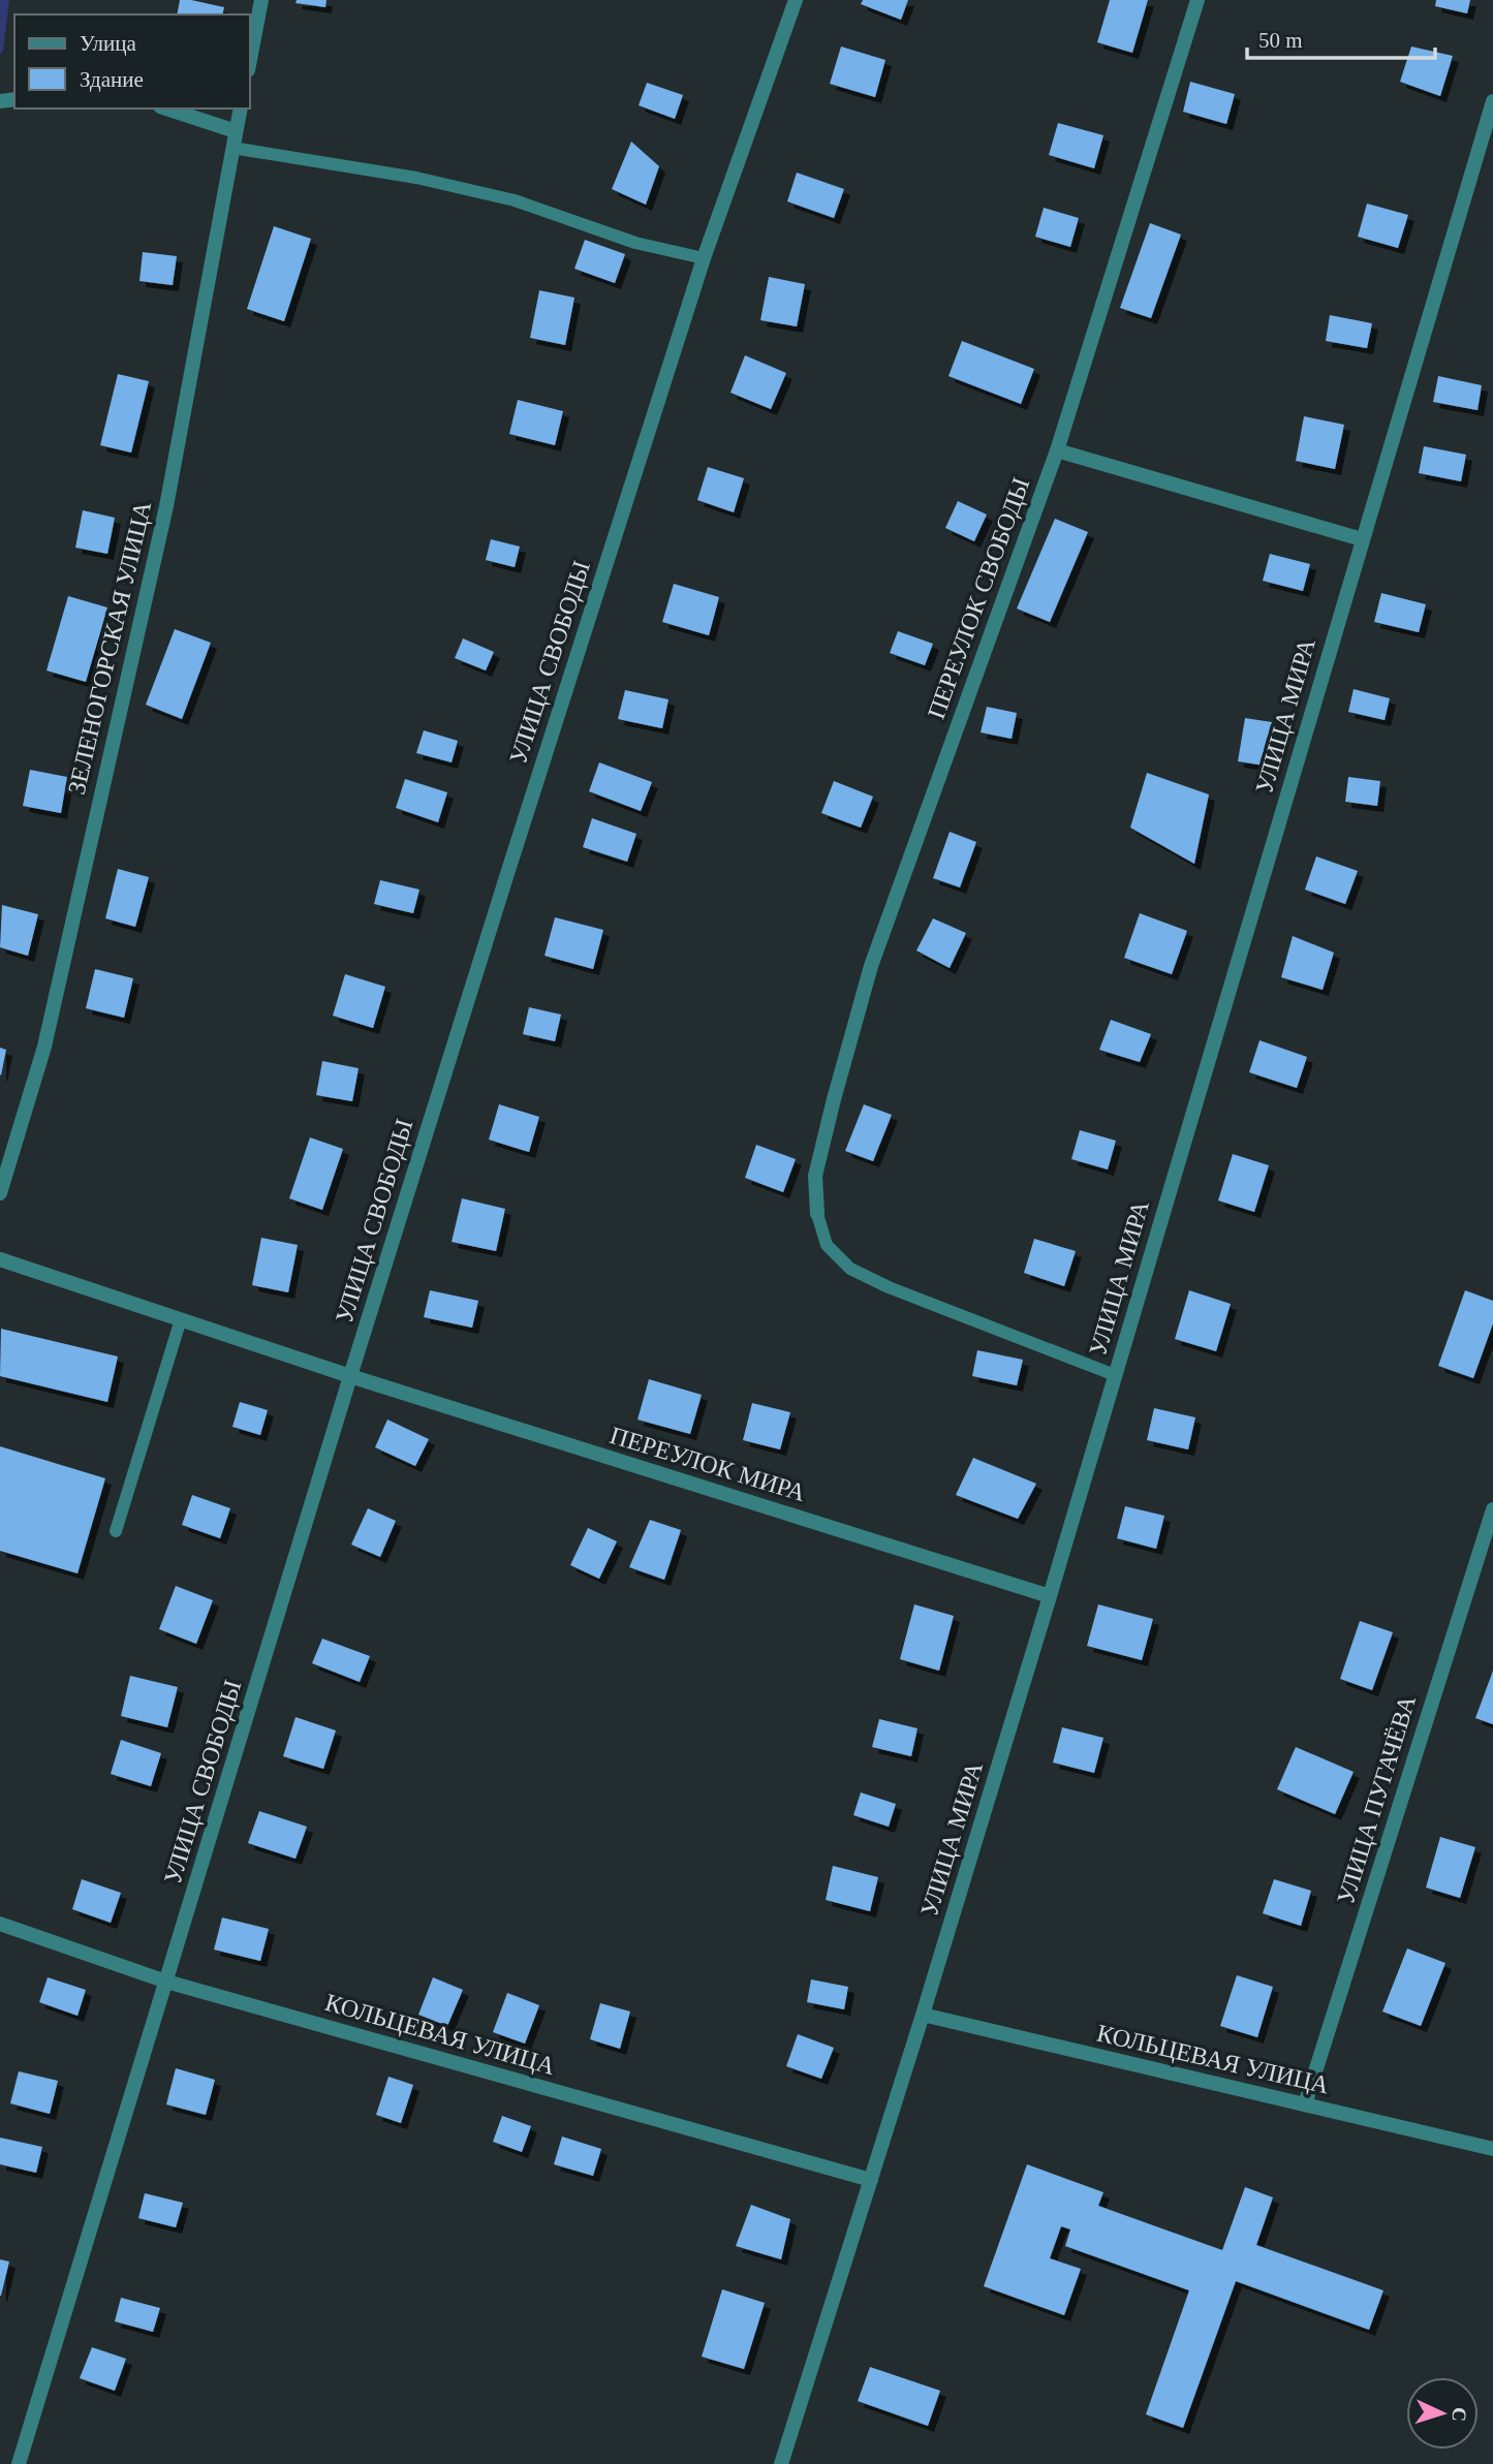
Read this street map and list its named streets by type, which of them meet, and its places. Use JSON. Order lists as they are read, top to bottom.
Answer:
{
  "streets": {
    "street": [
      "ПЕРЕУЛОК СВОБОДЫ",
      "ЗЕЛЕНОГОРСКАЯ УЛИЦА",
      "УЛИЦА СВОБОДЫ",
      "УЛИЦА МИРА",
      "ПЕРЕУЛОК МИРА",
      "УЛИЦА ПУГАЧЁВА",
      "КОЛЬЦЕВАЯ УЛИЦА"
    ]
  },
  "crossings": [
    ["УЛИЦА СВОБОДЫ", "ПЕРЕУЛОК МИРА"],
    ["УЛИЦА СВОБОДЫ", "КОЛЬЦЕВАЯ УЛИЦА"],
    ["УЛИЦА МИРА", "ПЕРЕУЛОК МИРА"],
    ["УЛИЦА МИРА", "КОЛЬЦЕВАЯ УЛИЦА"],
    ["УЛИЦА ПУГАЧЁВА", "КОЛЬЦЕВАЯ УЛИЦА"]
  ],
  "legend": ["Улица", "Здание"],
  "scale_bar": "50 m",
  "north": "right"
}
